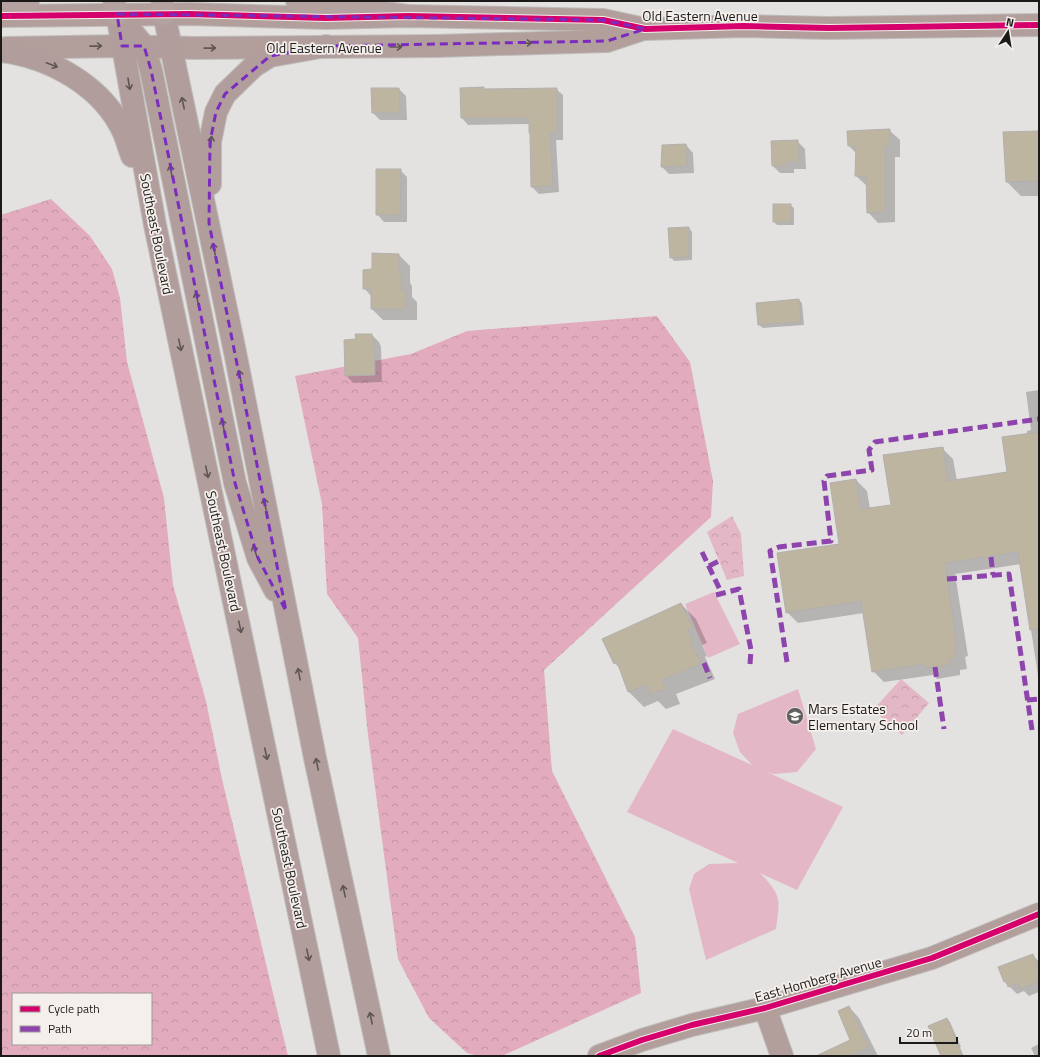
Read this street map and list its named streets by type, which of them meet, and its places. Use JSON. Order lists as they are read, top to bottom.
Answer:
{
  "streets": {
    "main road": ["Southeast Boulevard"],
    "street": ["Old Eastern Avenue", "East Homberg Avenue"]
  },
  "crossings": [
    ["Old Eastern Avenue", "Southeast Boulevard"]
  ],
  "places": {
    "school or university": ["Mars Estates Elementary School"]
  },
  "legend": ["Cycle path", "Path"],
  "scale_bar": "20 m",
  "north": "top"
}
